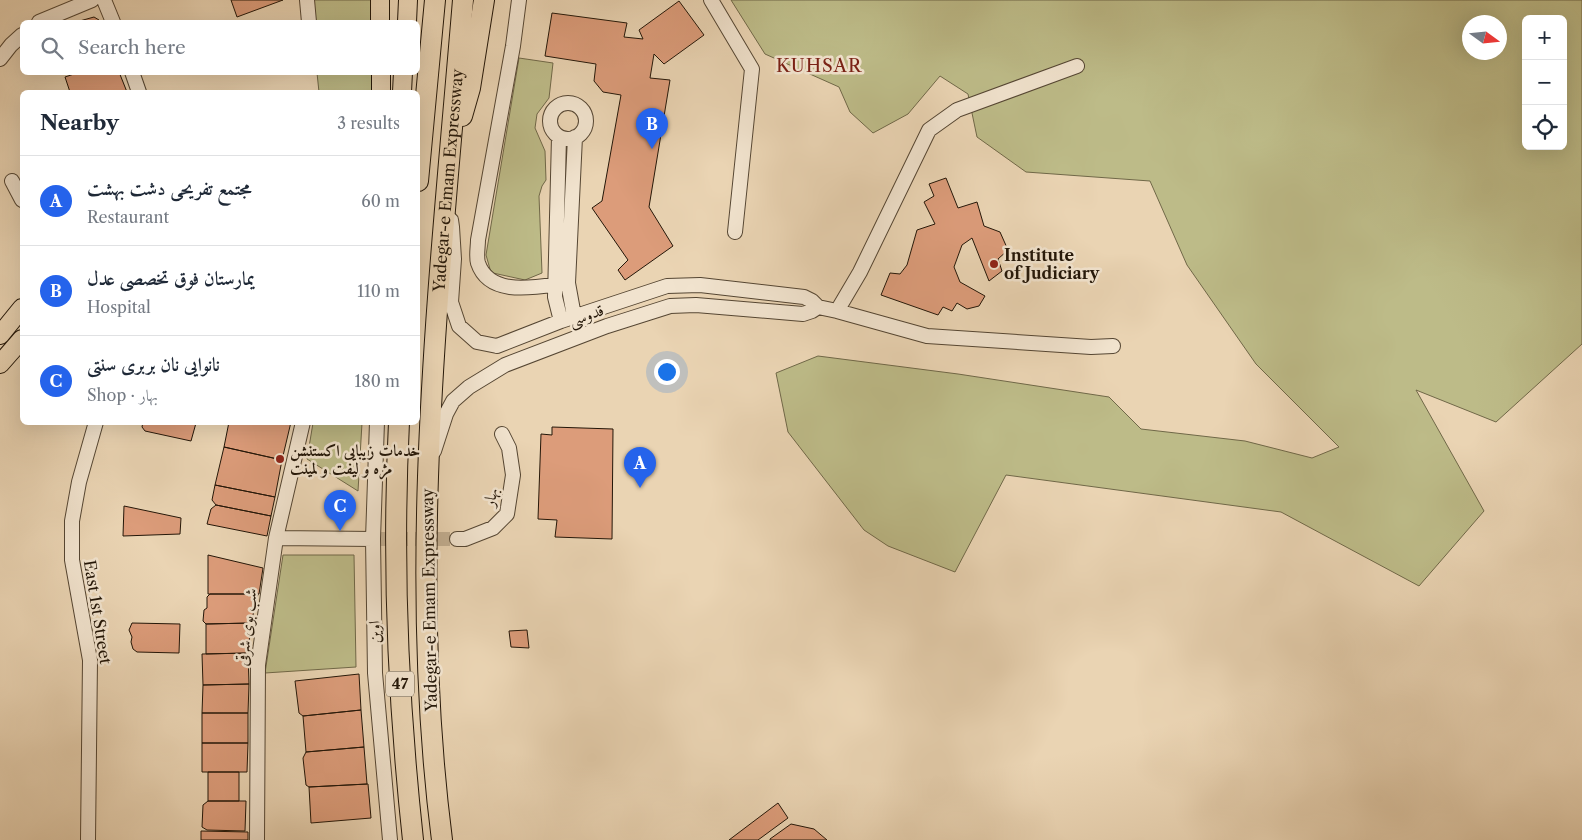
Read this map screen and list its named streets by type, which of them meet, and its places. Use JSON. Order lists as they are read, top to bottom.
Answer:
{
  "streets": {
    "highway": ["Yadegar-e Emam Expressway", "47"],
    "street": [
      "قدوسی",
      "بهار",
      "East 1st Street",
      "شب بوی شرقی",
      "اوین"
    ]
  },
  "crossings": [
    ["Yadegar-e Emam Expressway", "قدوسی"]
  ],
  "districts": ["KUHSAR"],
  "places": ["Institute of Judiciary", "خدمات زیبایی اکستنشن مژه و لیفت و لمینت"],
  "north": "right",
  "page": {
    "map_buttons": ["+", "−"],
    "search": "Search here",
    "heading": ["Nearby", "3 results"],
    "pins": ["B", "A", "C"],
    "list": [
      {
        "mark": "A",
        "name": "مجتمع تفریحی دشت بهشت",
        "note": "Restaurant",
        "value": "60 m"
      },
      {
        "mark": "B",
        "name": "یمارستان فوق تخصصی عدل",
        "note": "Hospital",
        "value": "110 m"
      },
      {
        "mark": "C",
        "name": "نانوایی نان بربری سنتی",
        "note": "Shop · بهار",
        "value": "180 m"
      }
    ]
  }
}
